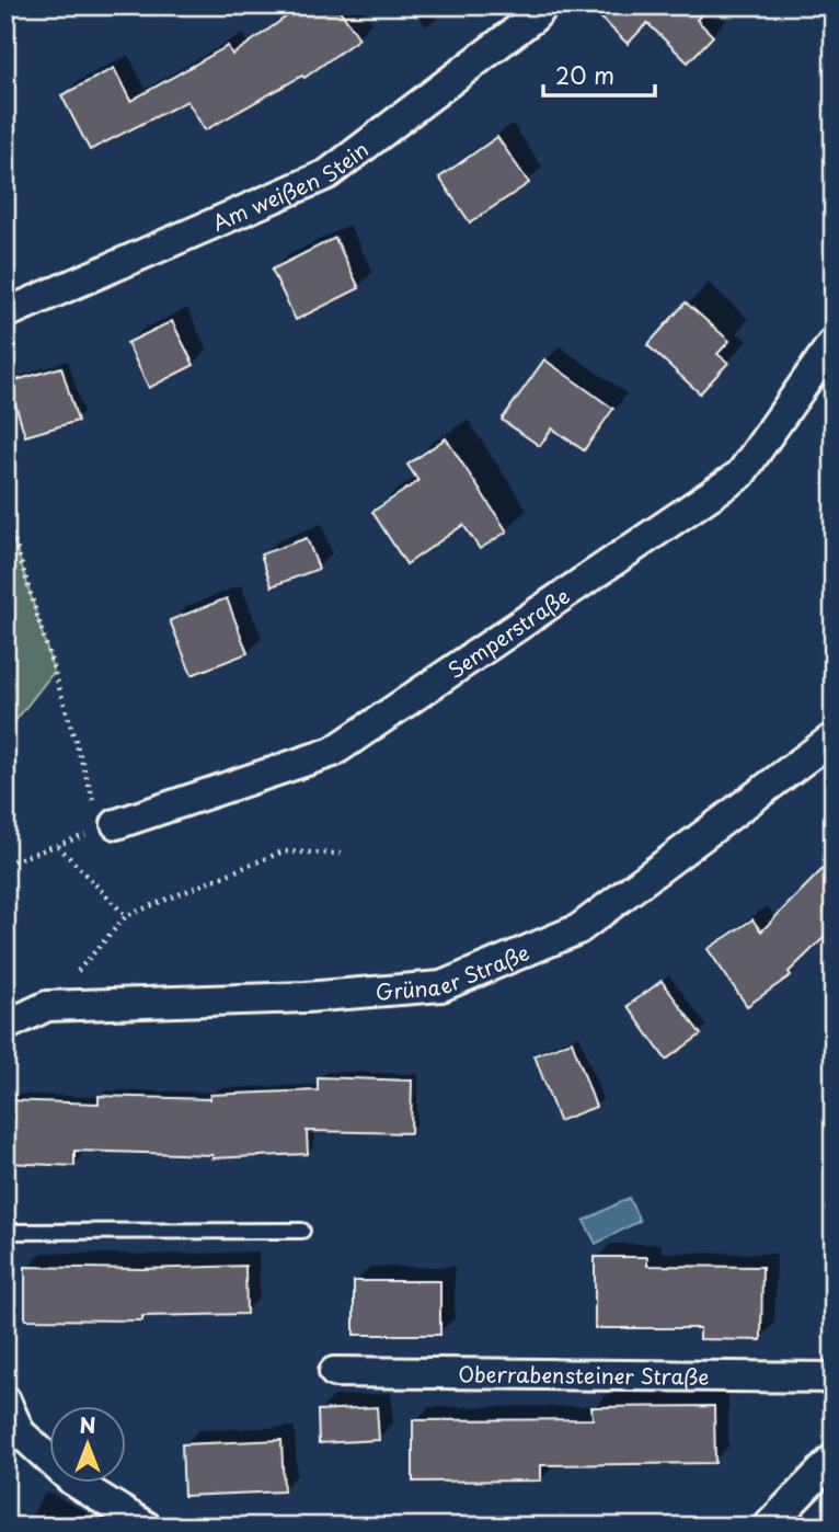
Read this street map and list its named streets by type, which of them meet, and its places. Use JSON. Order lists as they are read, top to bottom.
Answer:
{
  "streets": {
    "street": [
      "Am weißen Stein",
      "Semperstraße",
      "Grünaer Straße",
      "Oberrabensteiner Straße"
    ]
  },
  "scale_bar": "20 m",
  "north": "top"
}
